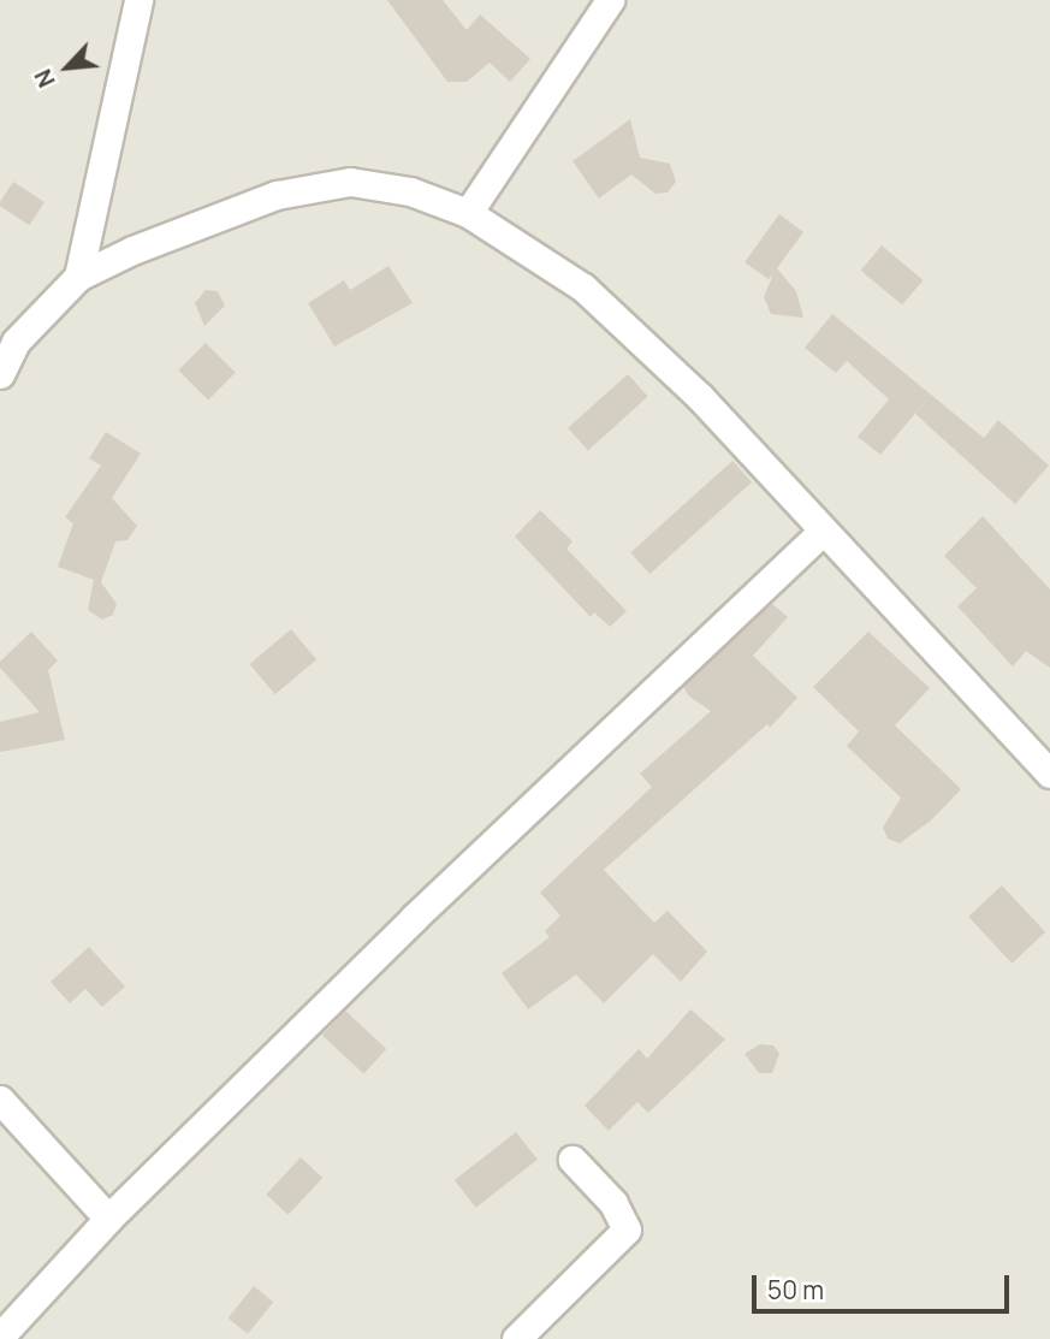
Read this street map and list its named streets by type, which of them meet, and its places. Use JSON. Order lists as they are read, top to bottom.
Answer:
{
  "scale_bar": "50 m",
  "north": "bottom left"
}
